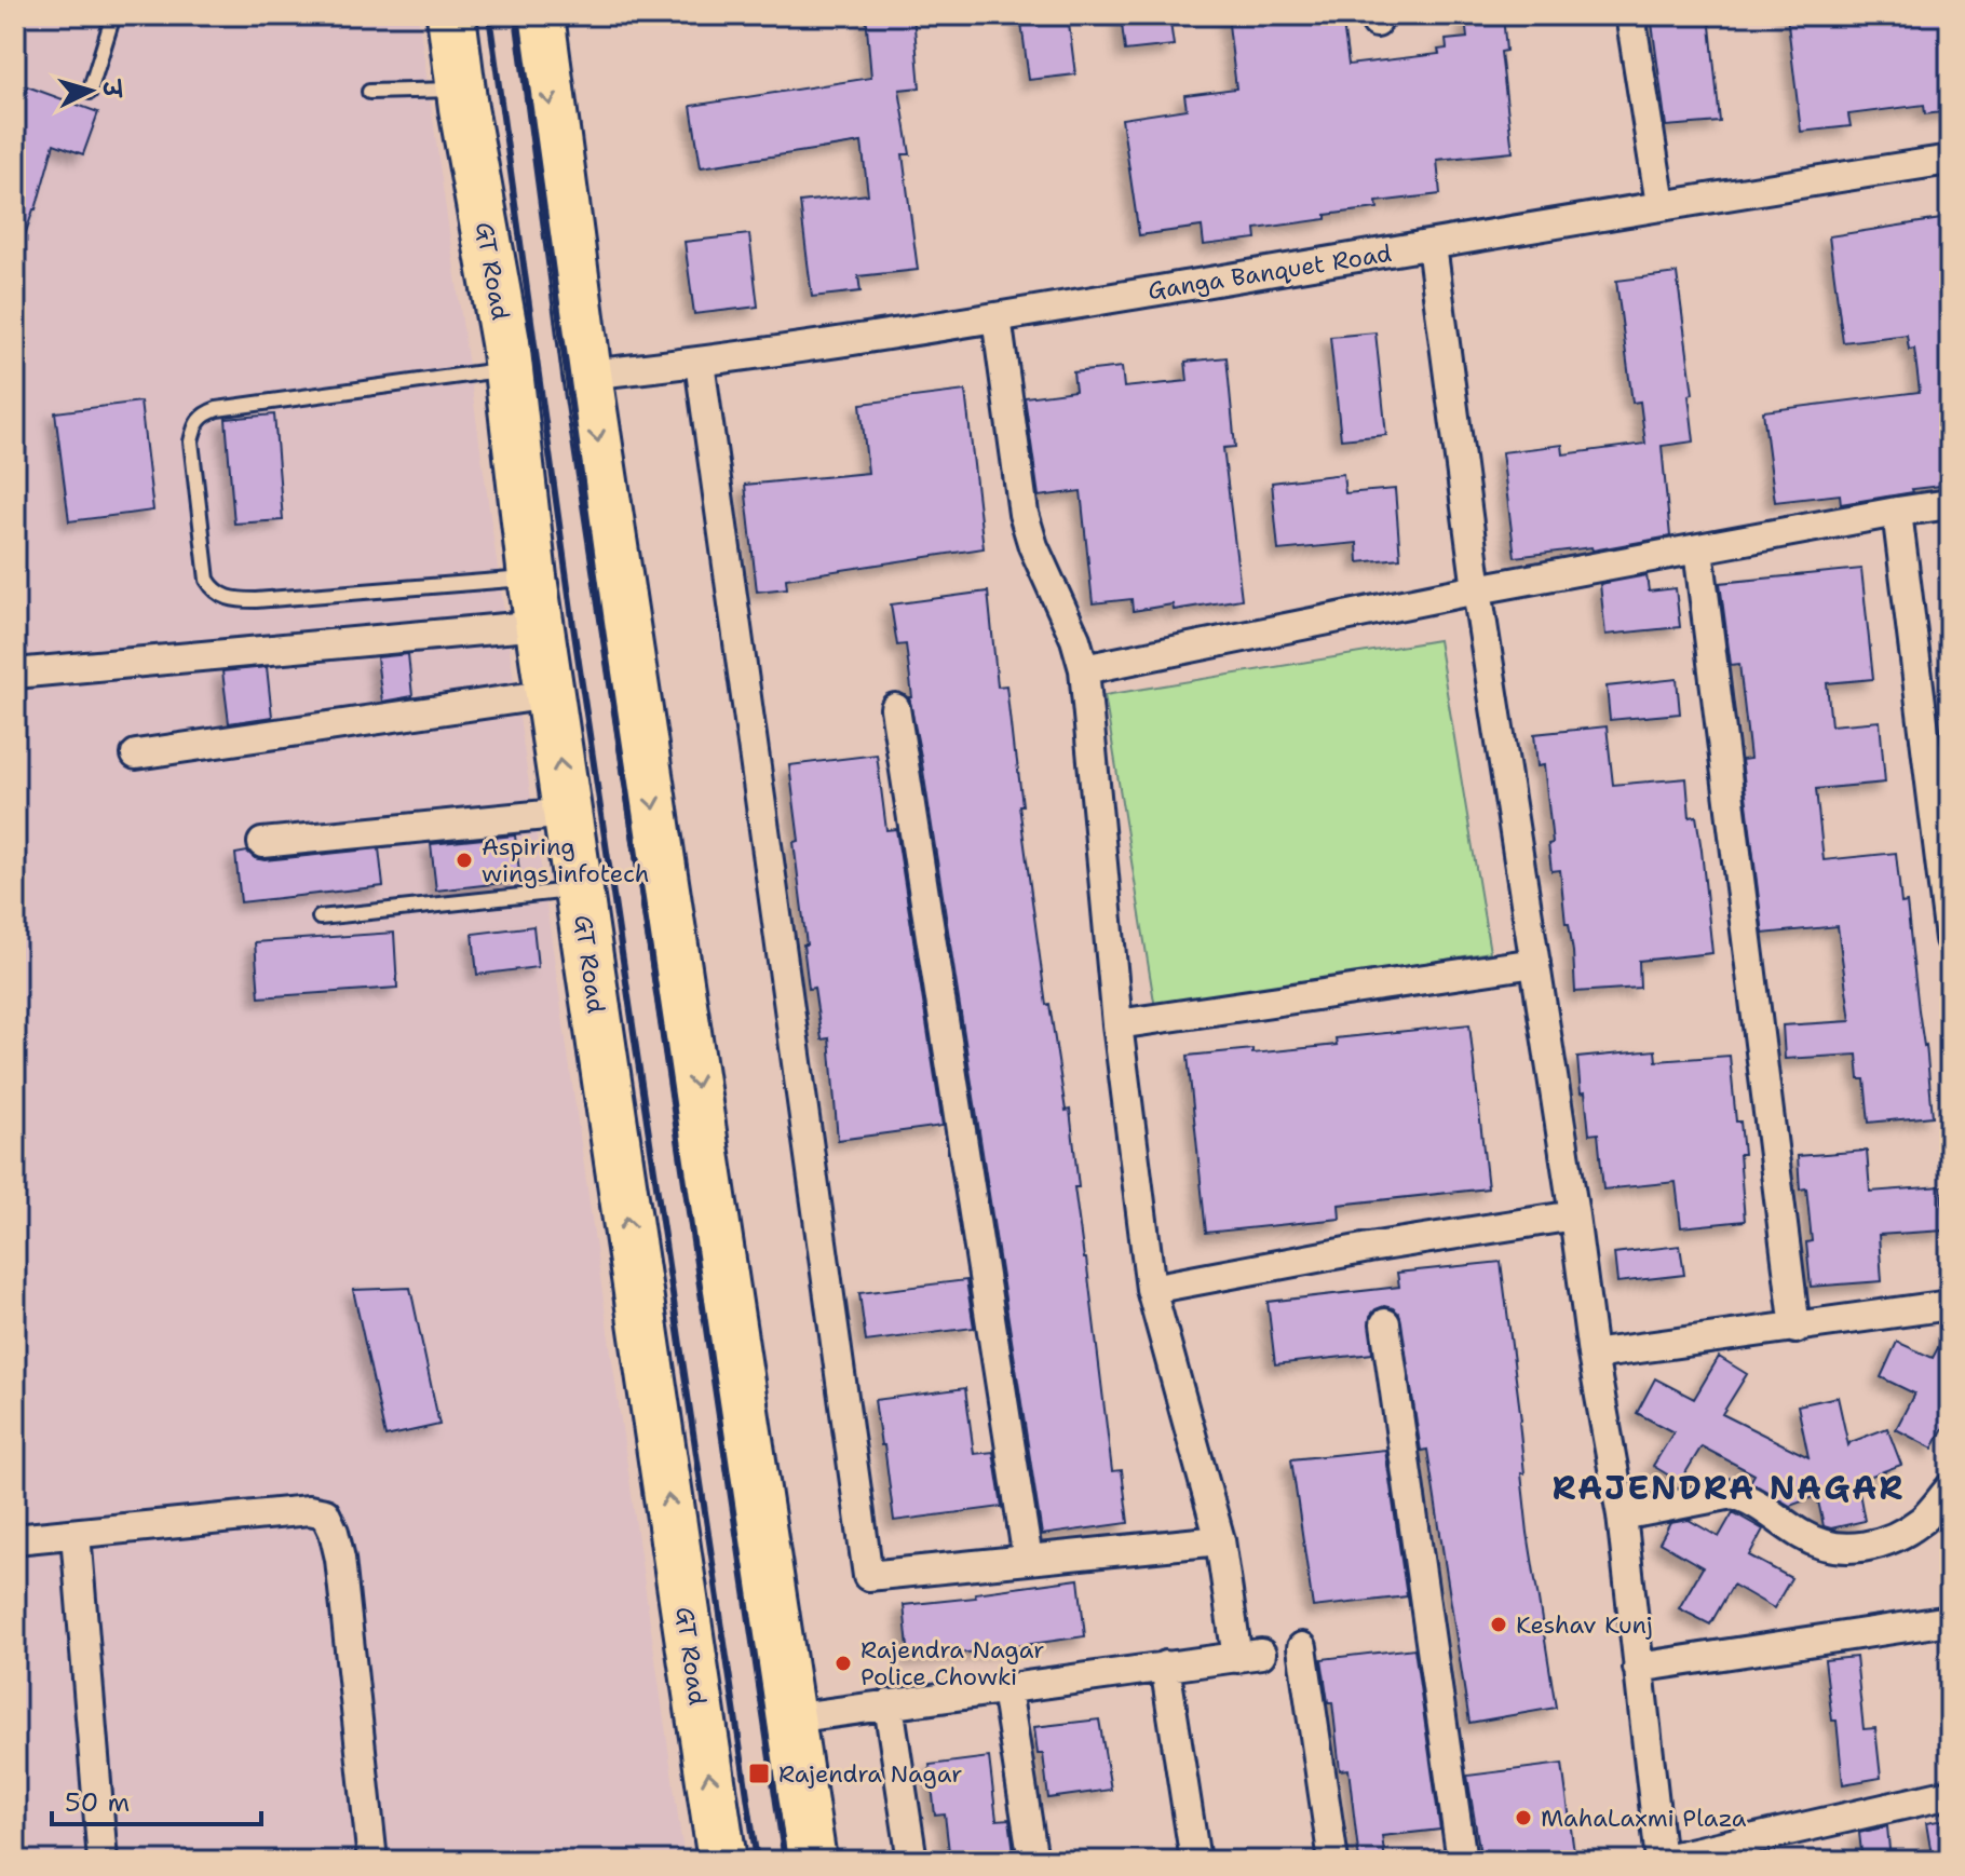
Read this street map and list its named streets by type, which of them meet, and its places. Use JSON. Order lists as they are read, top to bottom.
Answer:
{
  "streets": {
    "highway": ["GT Road"],
    "street": ["Ganga Banquet Road"]
  },
  "districts": ["RAJENDRA NAGAR"],
  "places": {
    "other": [
      "Aspiring wings infotech",
      "Keshav Kunj",
      "Rajendra Nagar Police Chowki",
      "MahaLaxmi Plaza"
    ],
    "transit": ["Rajendra Nagar"]
  },
  "scale_bar": "50 m",
  "north": "right"
}
